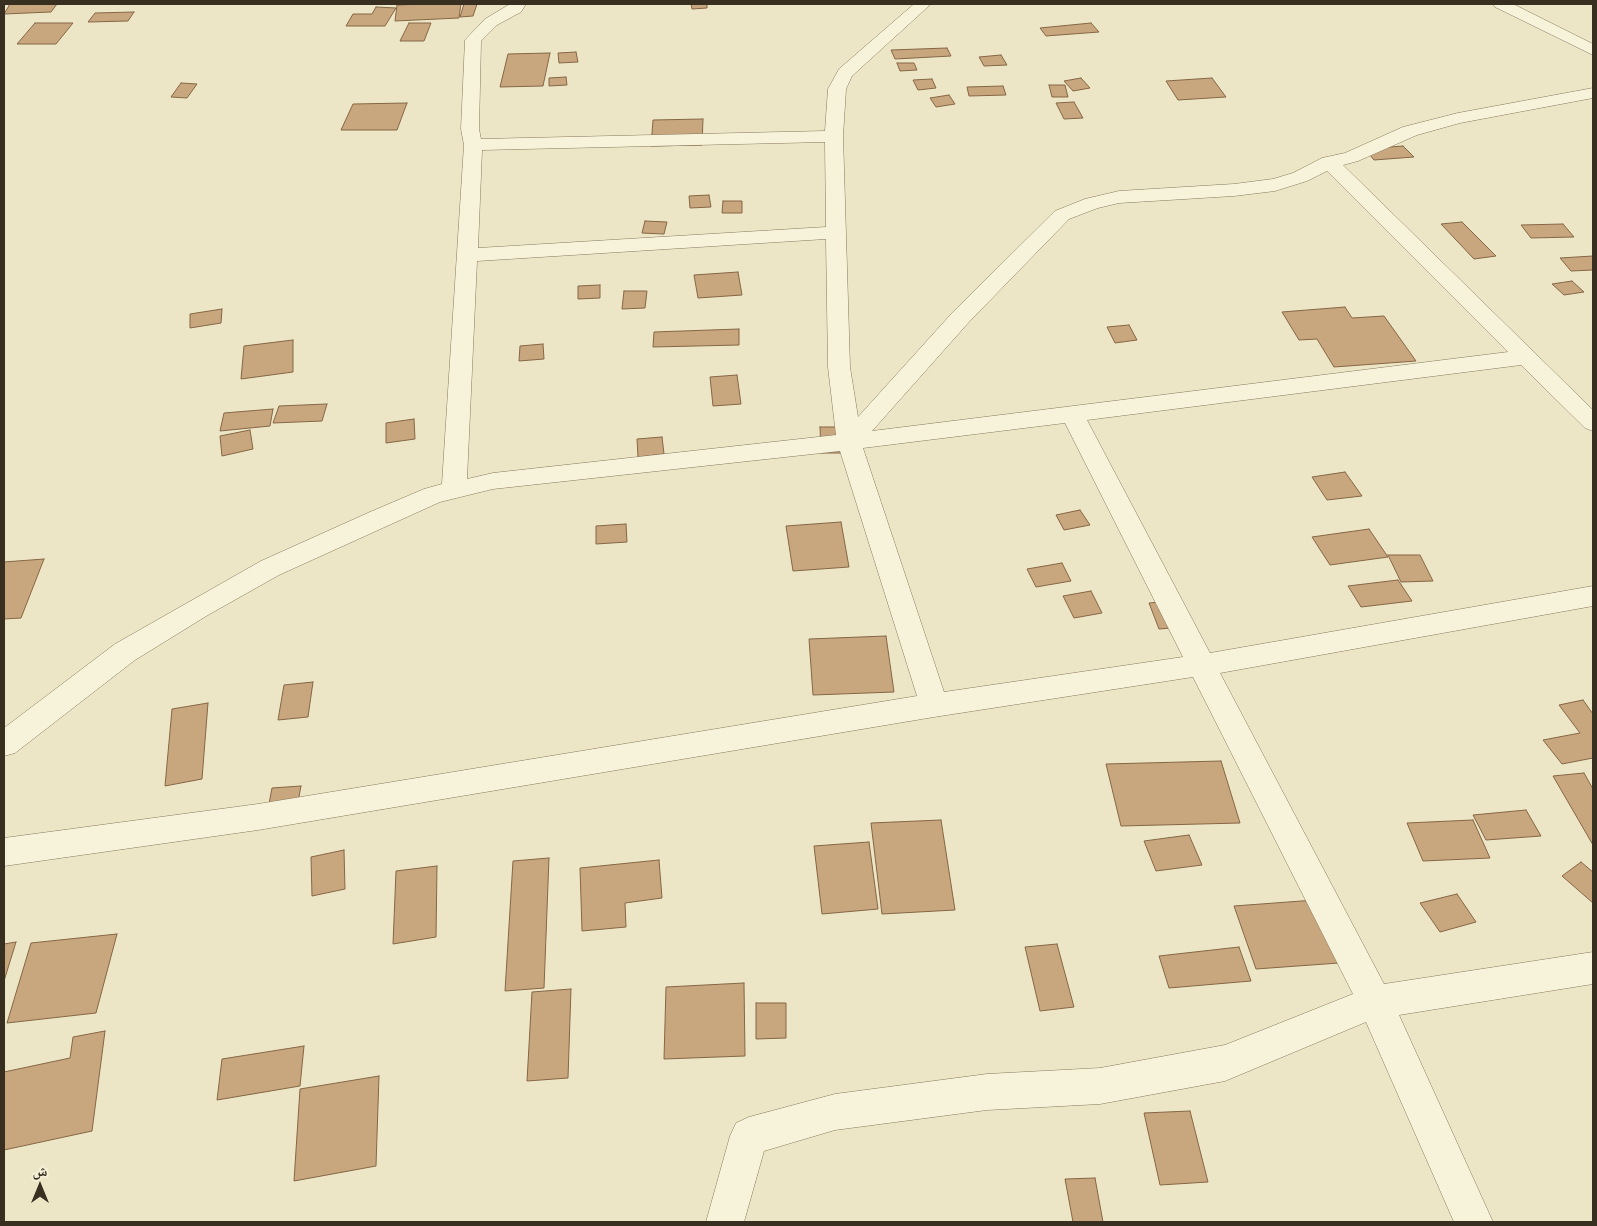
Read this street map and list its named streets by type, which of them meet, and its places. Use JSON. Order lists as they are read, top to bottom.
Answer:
{
  "north": "top"
}
